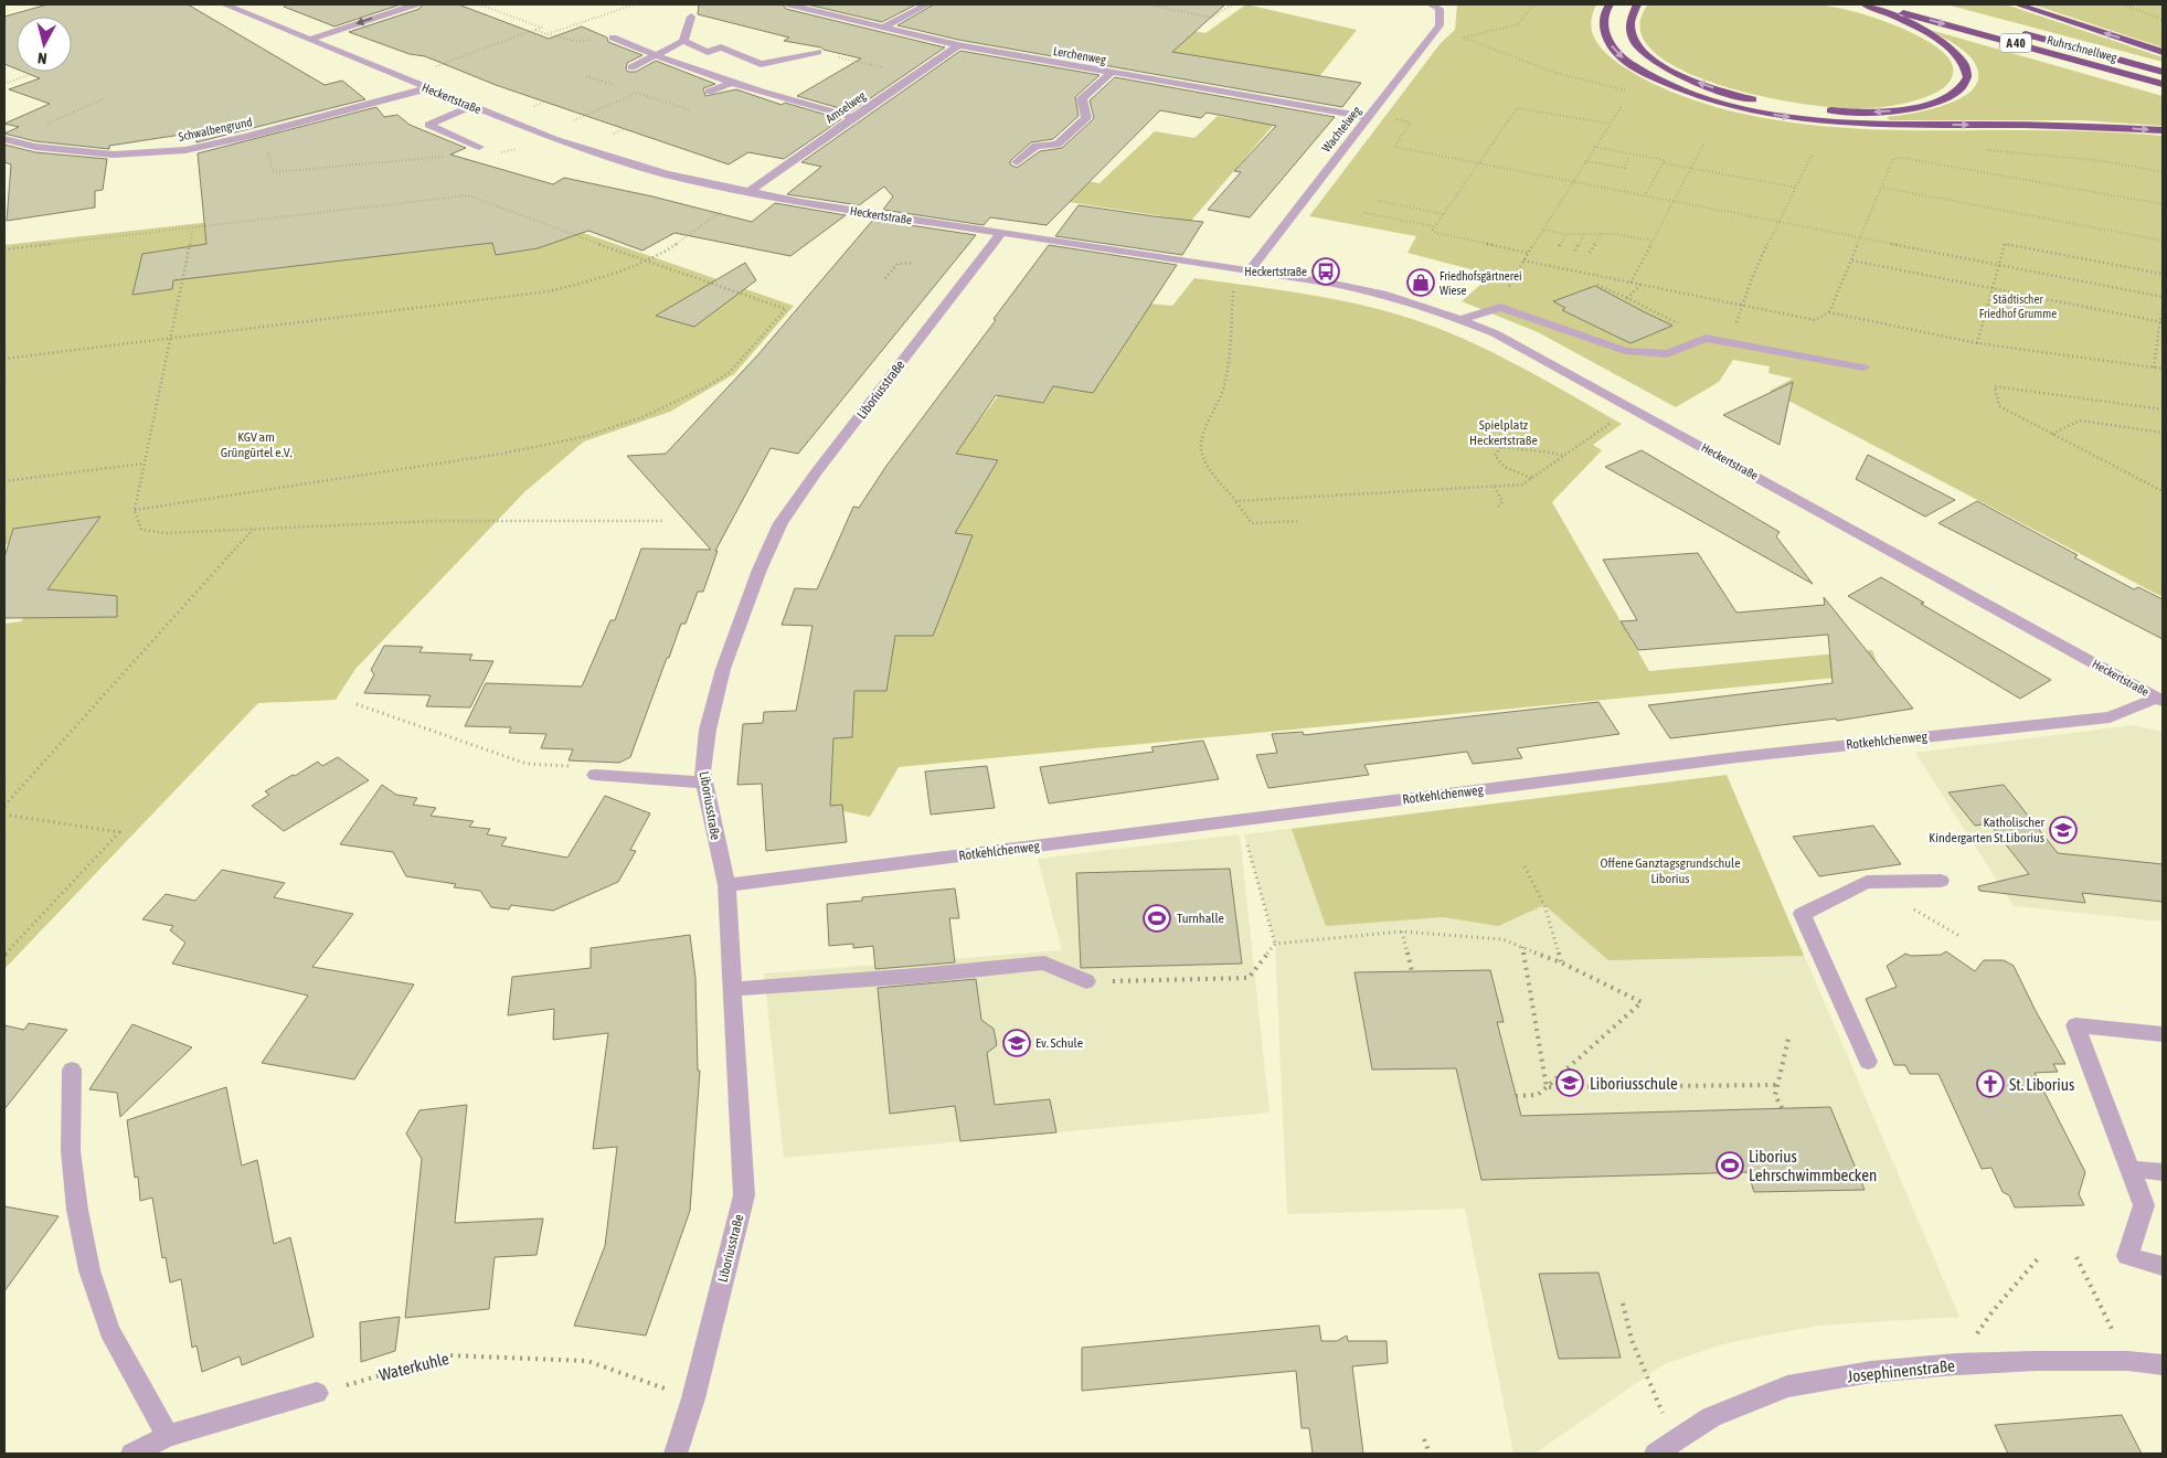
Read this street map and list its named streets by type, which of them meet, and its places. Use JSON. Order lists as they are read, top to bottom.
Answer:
{
  "streets": {
    "highway": ["A 40", "Ruhrschnellweg"],
    "street": [
      "Lerchenweg",
      "Heckertstraße",
      "Amselweg",
      "Schwalbengrund",
      "Wachtelweg",
      "Liboriusstraße",
      "Rotkehlchenweg",
      "Josephinenstraße"
    ],
    "path": ["Waterkuhle"]
  },
  "crossings": [
    ["Lerchenweg", "Amselweg"],
    ["Lerchenweg", "Wachtelweg"],
    ["Heckertstraße", "Amselweg"],
    ["Heckertstraße", "Schwalbengrund"],
    ["Heckertstraße", "Wachtelweg"],
    ["Heckertstraße", "Liboriusstraße"],
    ["Heckertstraße", "Rotkehlchenweg"],
    ["Liboriusstraße", "Rotkehlchenweg"],
    ["Liboriusstraße", "Waterkuhle"]
  ],
  "parks": [
    "Städtischer Friedhof Grumme",
    "Spielplatz Heckertstraße",
    "KGV am Grüngürtel e.V.",
    "Offene Ganztagsgrundschule Liborius"
  ],
  "places": {
    "bus stop": ["Heckertstraße"],
    "shop": ["Friedhofsgärtnerei Wiese"],
    "school or university": ["Katholischer Kindergarten St.Liborius", "Ev. Schule", "Liboriusschule"],
    "sports": ["Turnhalle", "Liborius Lehrschwimmbecken"],
    "church": ["St. Liborius"]
  },
  "north": "bottom"
}
